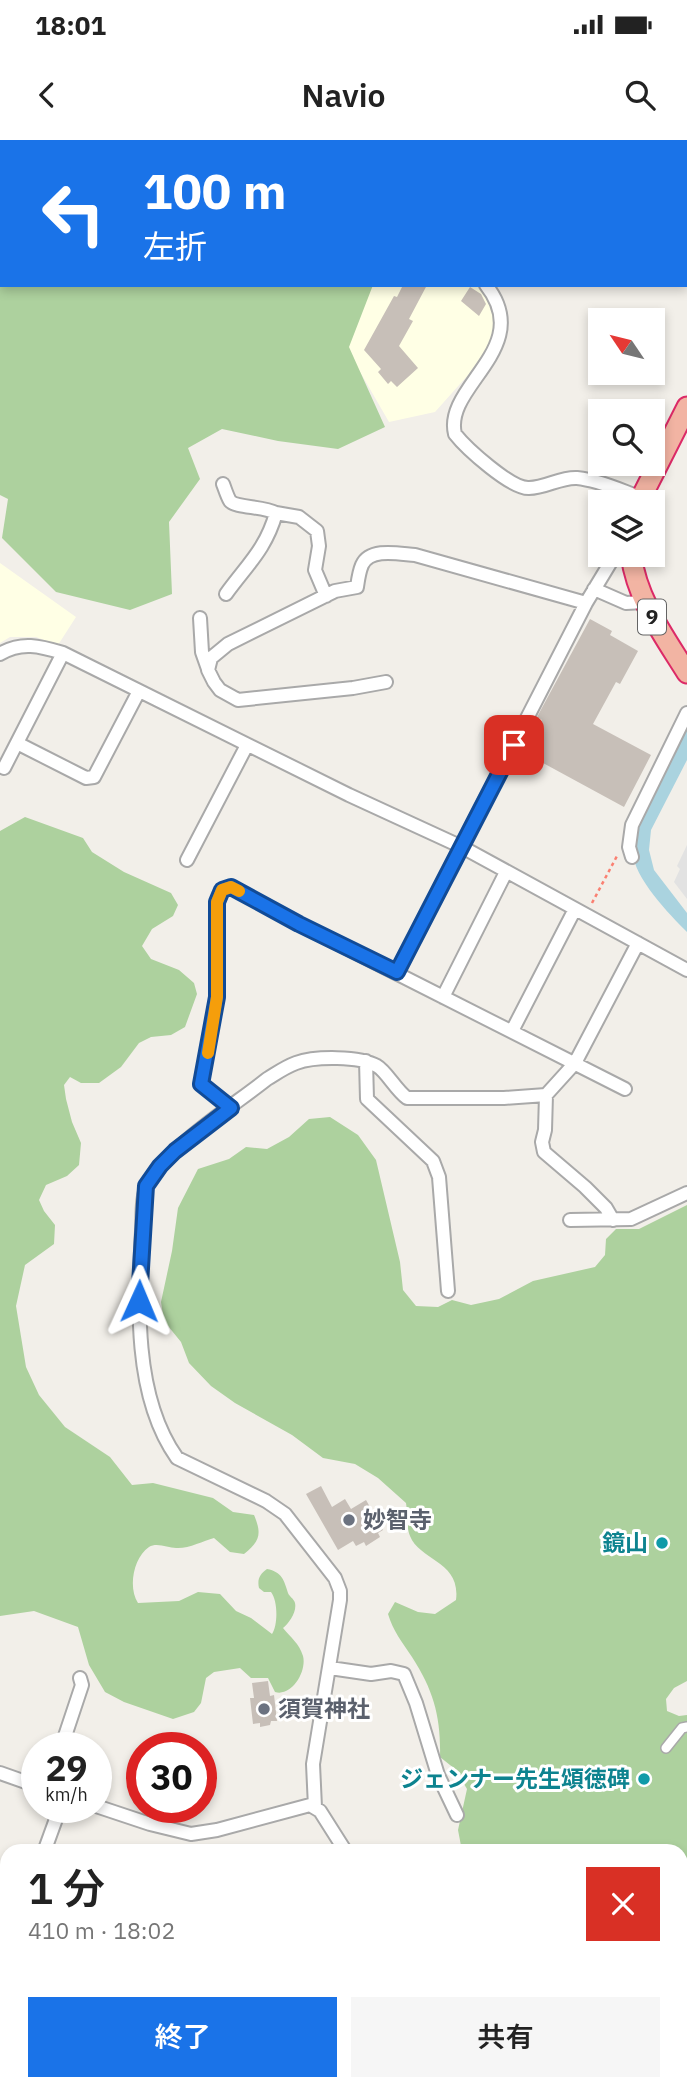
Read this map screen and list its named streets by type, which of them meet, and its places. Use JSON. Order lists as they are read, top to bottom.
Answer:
{
  "streets": {
    "highway": ["9"]
  },
  "places": [
    "妙智寺",
    "鏡山",
    "須賀神社",
    "ジェンナー先生頌徳碑"
  ],
  "north": "top left",
  "page": {
    "status": "18:01",
    "header": "Navio",
    "turn": ["100 m", "左折"],
    "speed": "29 km/h",
    "limit": "30",
    "heading": ["1 分", "410 m · 18:02"],
    "buttons": ["終了", "共有"]
  }
}
